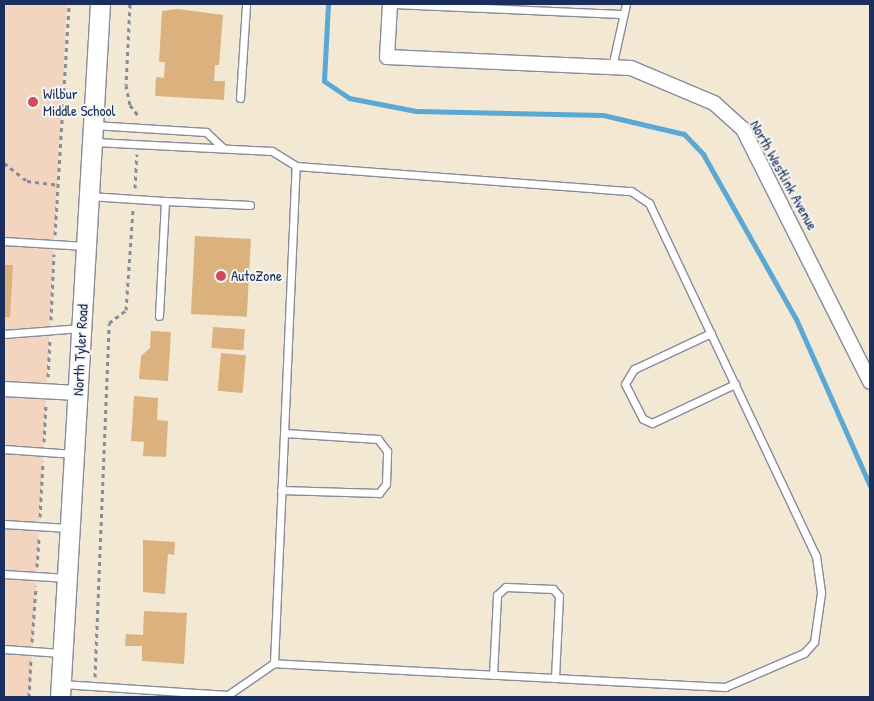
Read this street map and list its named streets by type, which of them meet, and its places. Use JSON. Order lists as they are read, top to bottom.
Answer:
{
  "streets": {
    "main road": ["North Tyler Road"],
    "street": ["North Westlink Avenue"]
  },
  "places": ["Wilbur Middle School", "AutoZone"]
}
